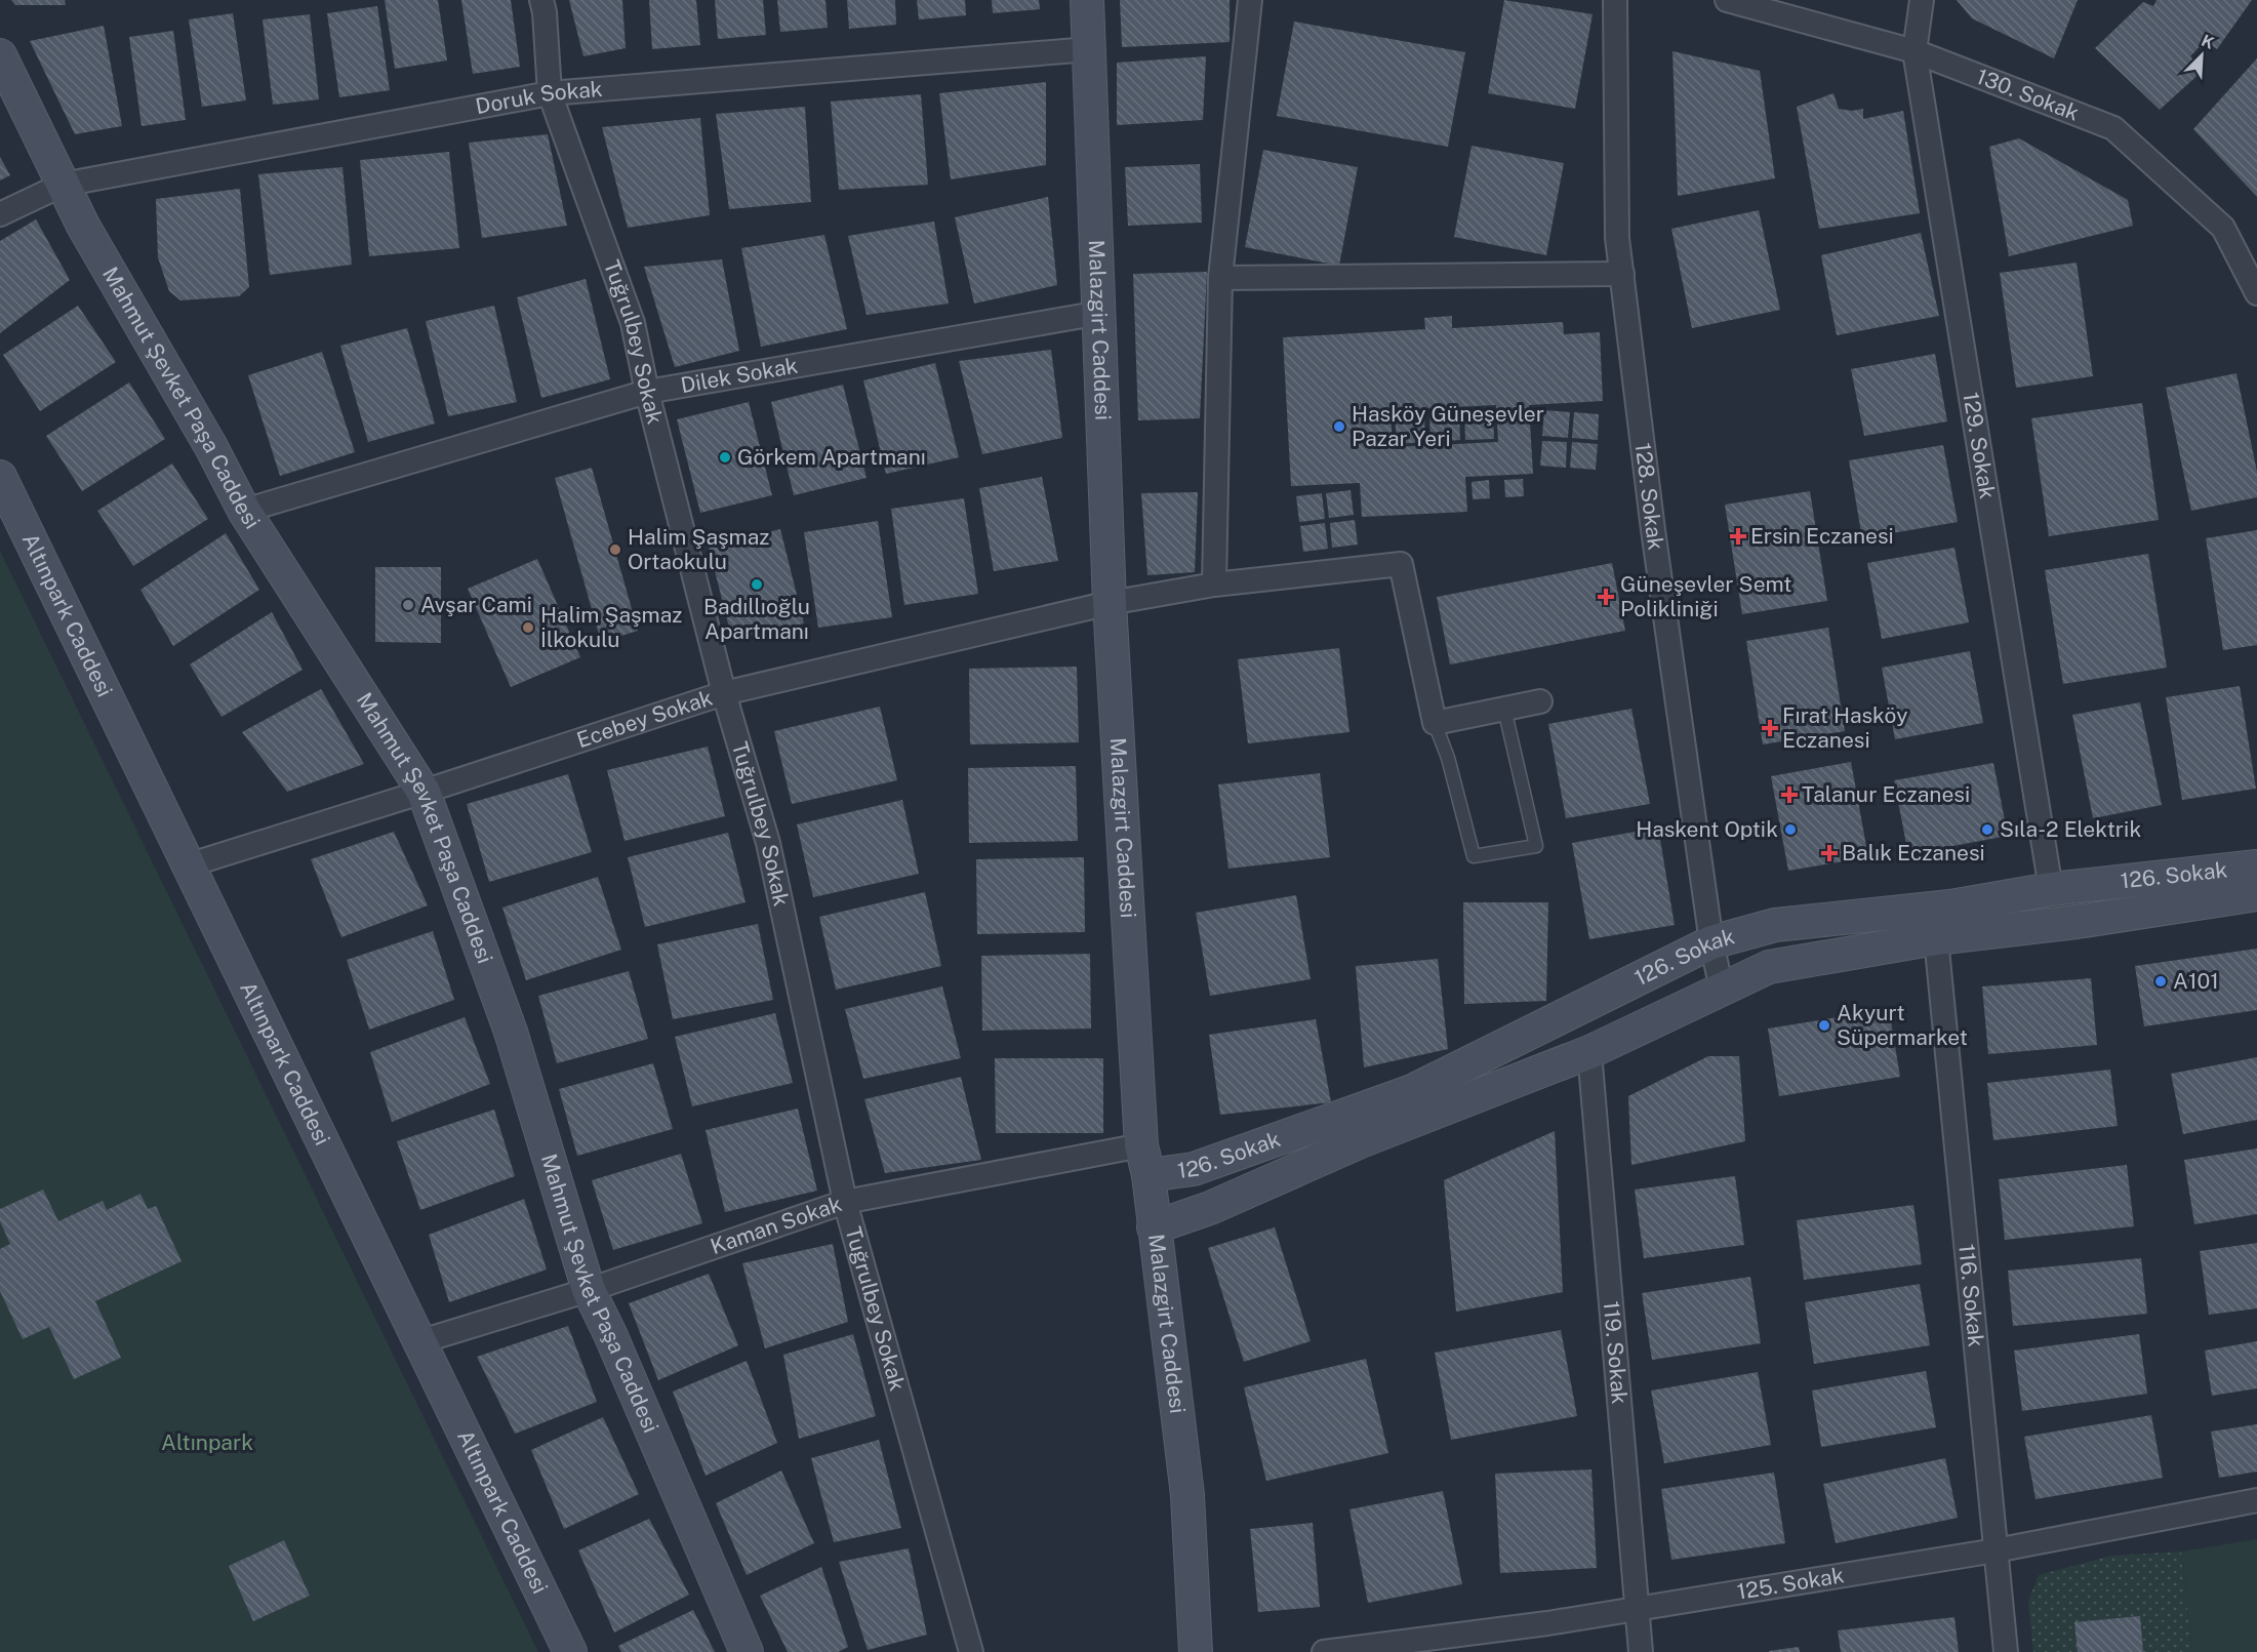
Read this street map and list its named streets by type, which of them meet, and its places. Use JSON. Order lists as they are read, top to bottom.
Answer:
{
  "streets": {
    "street": [
      "130. Sokak",
      "Doruk Sokak",
      "Malazgirt Caddesi",
      "Tuğrulbey Sokak",
      "Dilek Sokak",
      "Mahmut Şevket Paşa Caddesi",
      "129. Sokak",
      "128. Sokak",
      "Altınpark Caddesi",
      "Ecebey Sokak",
      "126. Sokak",
      "Kaman Sokak",
      "116. Sokak",
      "119. Sokak",
      "125. Sokak"
    ]
  },
  "crossings": [
    ["130. Sokak", "129. Sokak"],
    ["Doruk Sokak", "Malazgirt Caddesi"],
    ["Doruk Sokak", "Tuğrulbey Sokak"],
    ["Doruk Sokak", "Mahmut Şevket Paşa Caddesi"],
    ["Malazgirt Caddesi", "Dilek Sokak"],
    ["Malazgirt Caddesi", "Ecebey Sokak"],
    ["Malazgirt Caddesi", "126. Sokak"],
    ["Malazgirt Caddesi", "Kaman Sokak"],
    ["Tuğrulbey Sokak", "Dilek Sokak"],
    ["Tuğrulbey Sokak", "Ecebey Sokak"],
    ["Tuğrulbey Sokak", "Kaman Sokak"],
    ["Dilek Sokak", "Mahmut Şevket Paşa Caddesi"],
    ["Mahmut Şevket Paşa Caddesi", "Ecebey Sokak"],
    ["Mahmut Şevket Paşa Caddesi", "Kaman Sokak"],
    ["129. Sokak", "126. Sokak"],
    ["128. Sokak", "126. Sokak"],
    ["Altınpark Caddesi", "Ecebey Sokak"],
    ["Altınpark Caddesi", "Kaman Sokak"],
    ["126. Sokak", "116. Sokak"],
    ["126. Sokak", "119. Sokak"],
    ["116. Sokak", "125. Sokak"],
    ["119. Sokak", "125. Sokak"]
  ],
  "parks": ["Altınpark"],
  "places": {
    "other": [
      "Hasköy Güneşevler Pazar Yeri",
      "Görkem Apartmanı",
      "Halim Şaşmaz Ortaokulu",
      "Badıllıoğlu Apartmanı",
      "Avşar Cami",
      "Halim Şaşmaz İlkokulu",
      "Haskent Optik",
      "Sıla-2 Elektrik",
      "A101",
      "Akyurt Süpermarket"
    ],
    "health": [
      "Ersin Eczanesi",
      "Güneşevler Semt Polikliniği",
      "Fırat Hasköy Eczanesi",
      "Talanur Eczanesi",
      "Balık Eczanesi"
    ]
  },
  "north": "top right"
}
